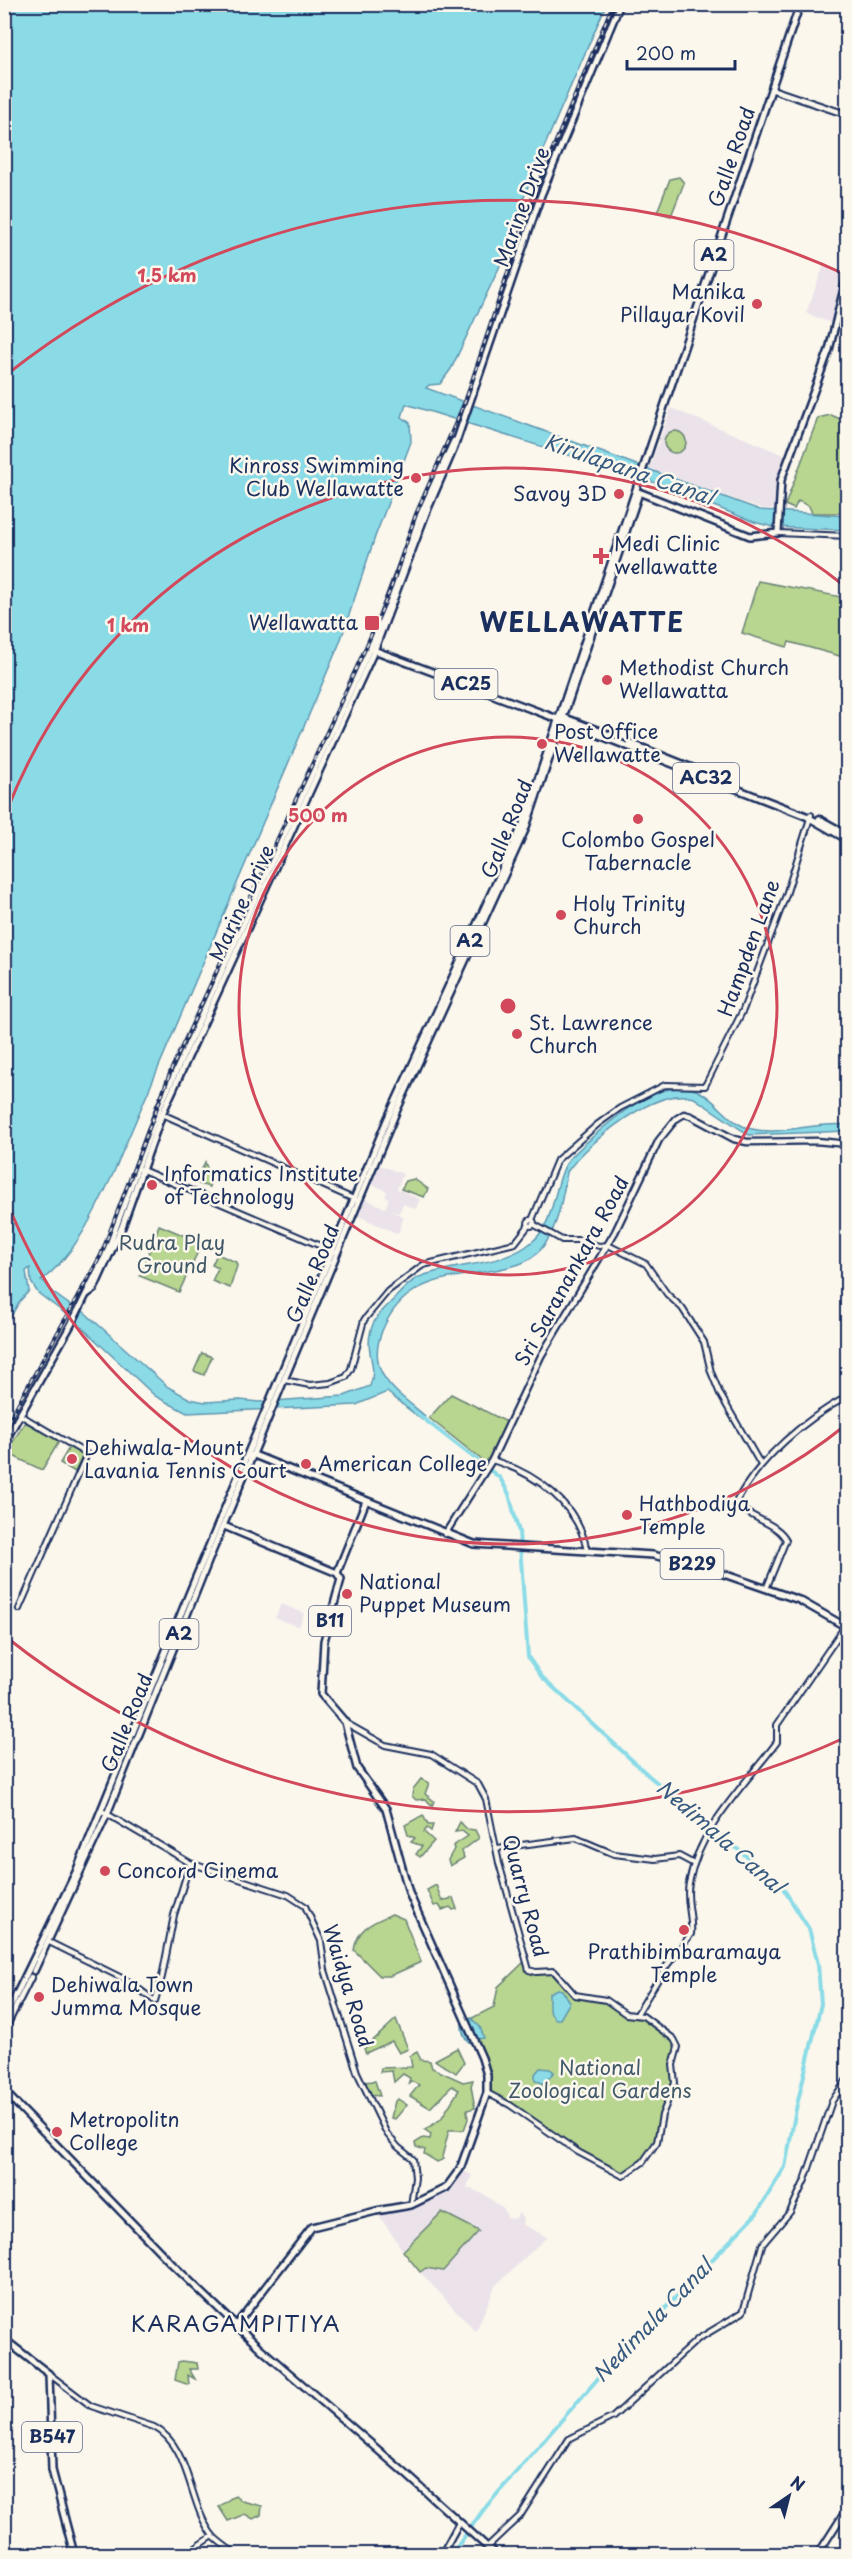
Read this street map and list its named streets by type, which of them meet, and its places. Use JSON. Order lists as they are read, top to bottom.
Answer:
{
  "streets": {
    "main road": [
      "Galle Road",
      "Marine Drive",
      "A2",
      "AC25",
      "AC32",
      "Sri Saranankara Road",
      "B229",
      "B11",
      "B547"
    ],
    "street": ["Hampden Lane", "Quarry Road", "Waidya Road"]
  },
  "crossings": [
    ["Galle Road", "AC25"],
    ["Galle Road", "AC32"],
    ["Galle Road", "B229"],
    ["Galle Road", "Waidya Road"],
    ["Marine Drive", "AC25"],
    ["AC25", "AC32"],
    ["AC32", "Hampden Lane"],
    ["Sri Saranankara Road", "B229"],
    ["B11", "Quarry Road"],
    ["B11", "Waidya Road"]
  ],
  "districts": ["WELLAWATTE", "KARAGAMPITIYA"],
  "water": ["Kirulapana Canal", "Nedimala Canal"],
  "parks": ["Rudra Play Ground", "National Zoological Gardens"],
  "places": {
    "other": [
      "Manika Pillayar Kovil",
      "Kinross Swimming Club Wellawatte",
      "Savoy 3D",
      "Methodist Church Wellawatta",
      "Post Office Wellawatte",
      "Colombo Gospel Tabernacle",
      "Holy Trinity Church",
      "St. Lawrence Church",
      "Informatics Institute of Technology",
      "Dehiwala-Mount Lavania Tennis Court",
      "American College",
      "Hathbodiya Temple",
      "National Puppet Museum",
      "Concord Cinema",
      "Prathibimbaramaya Temple",
      "Dehiwala Town Jumma Mosque",
      "Metropolitn College"
    ],
    "health": ["Medi Clinic wellawatte"],
    "transit": ["Wellawatta"]
  },
  "scale_bar": "200 m",
  "north": "top right",
  "rings": ["1.5 km", "1 km", "500 m"]
}
